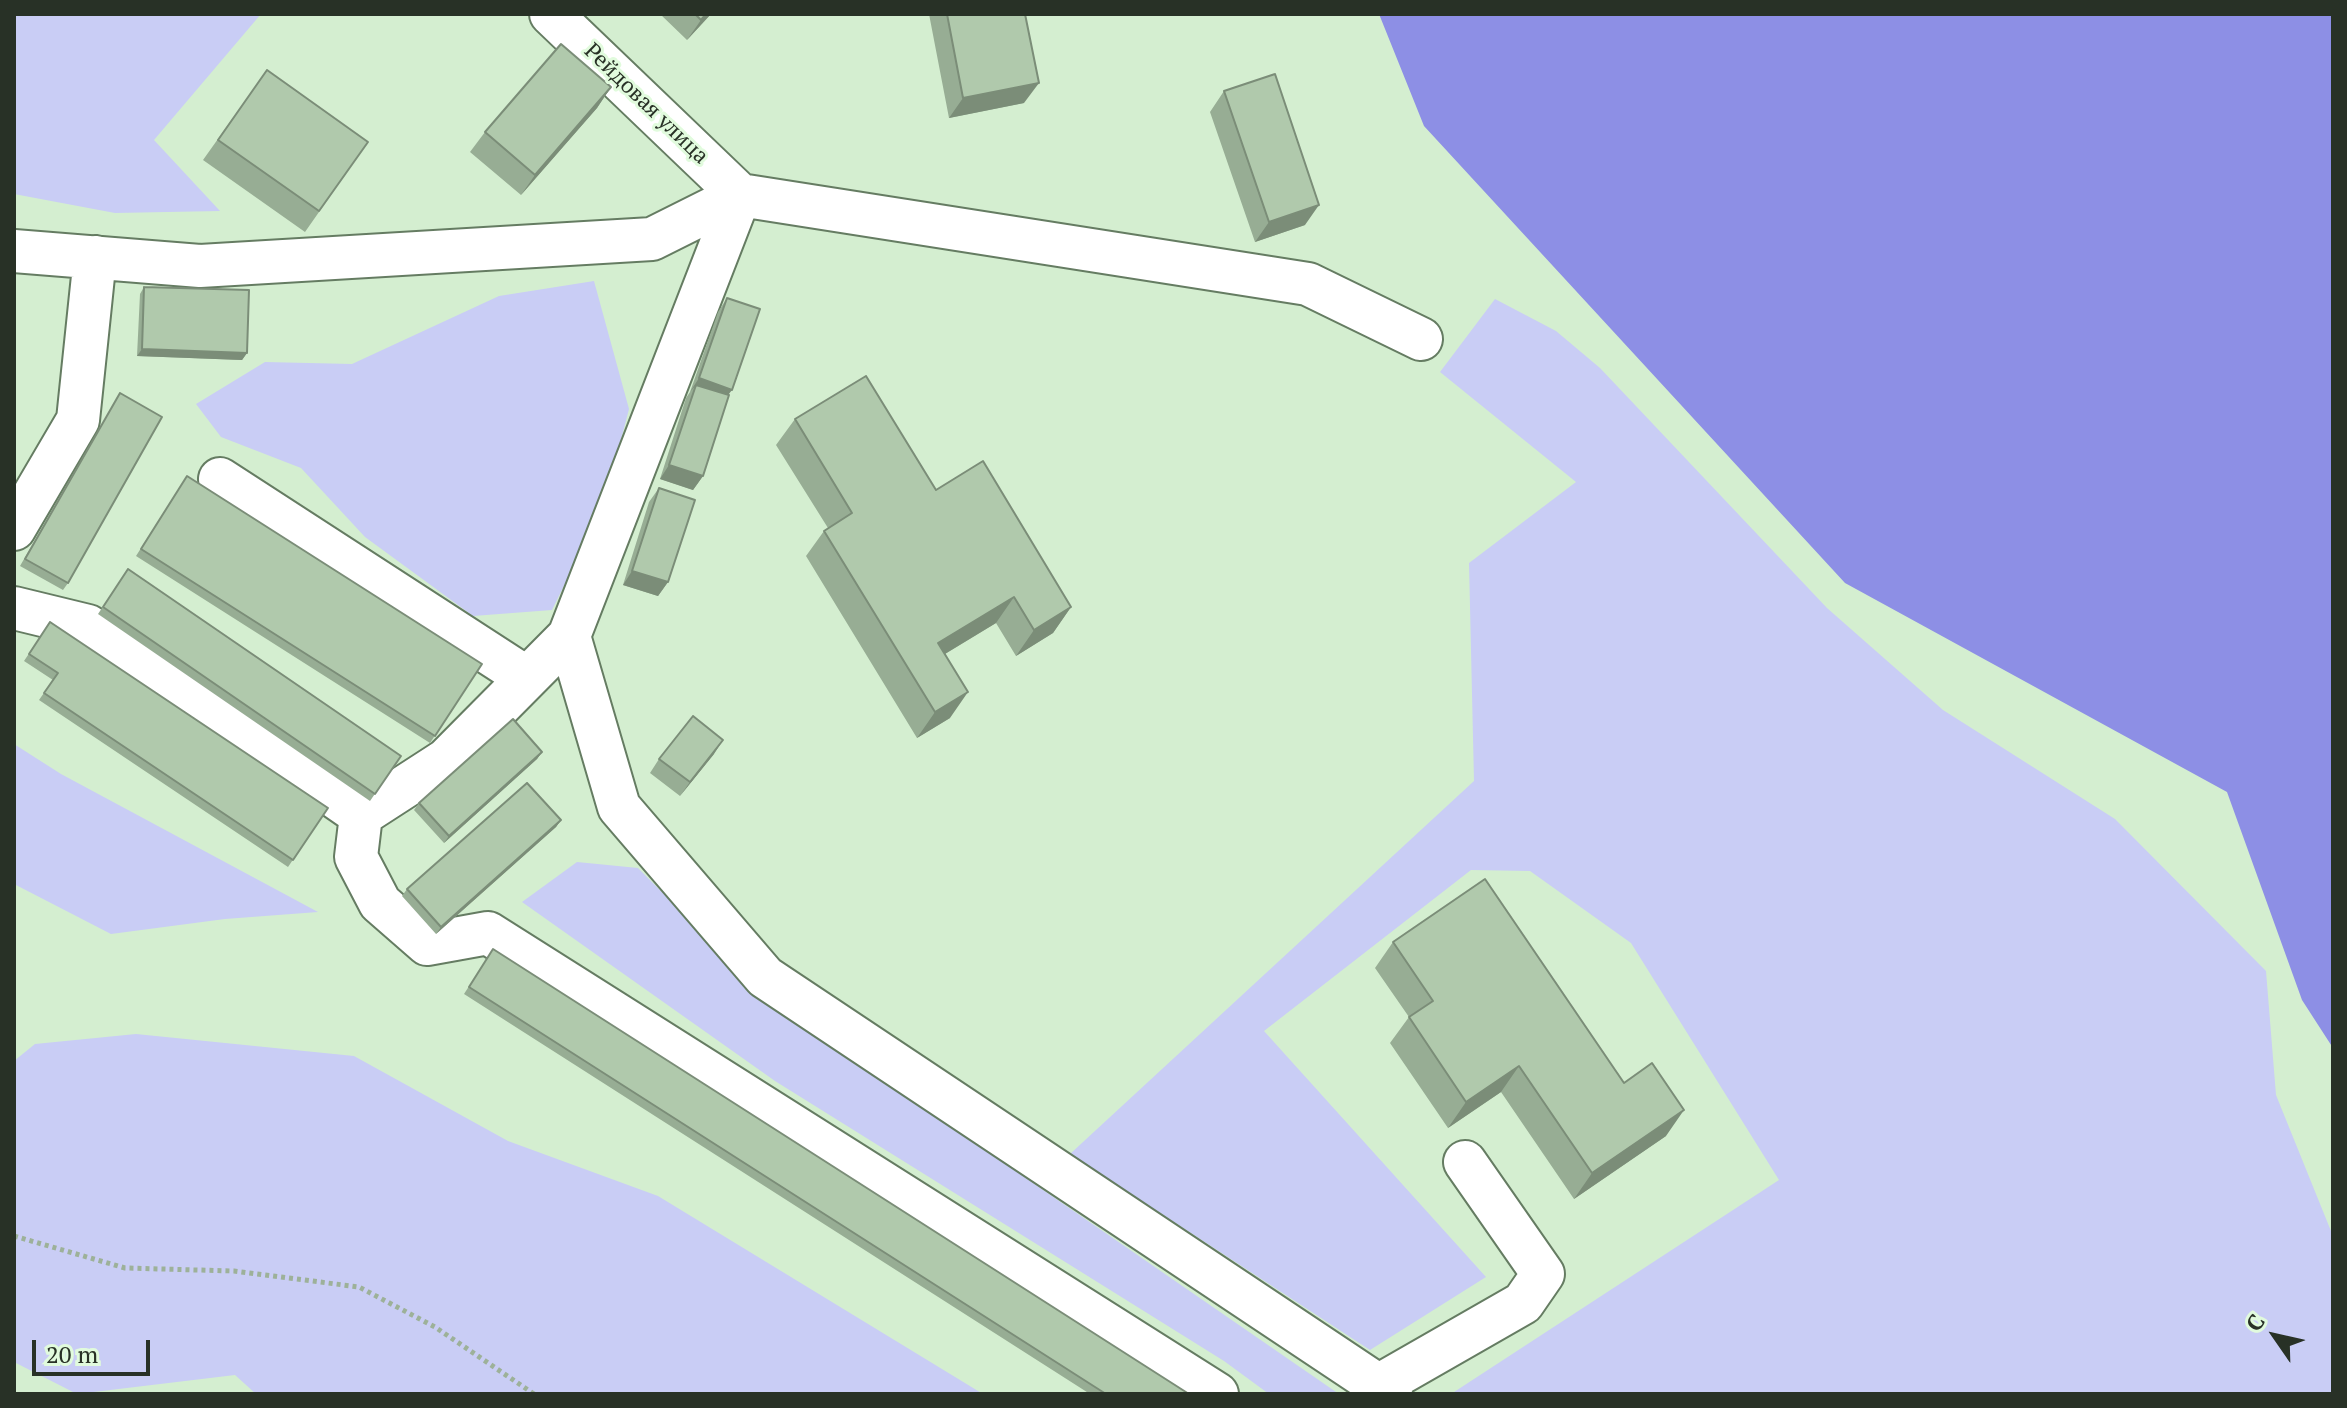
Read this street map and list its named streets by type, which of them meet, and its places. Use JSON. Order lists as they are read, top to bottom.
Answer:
{
  "streets": {
    "street": ["Рейдовая улица"]
  },
  "scale_bar": "20 m",
  "north": "top left"
}
